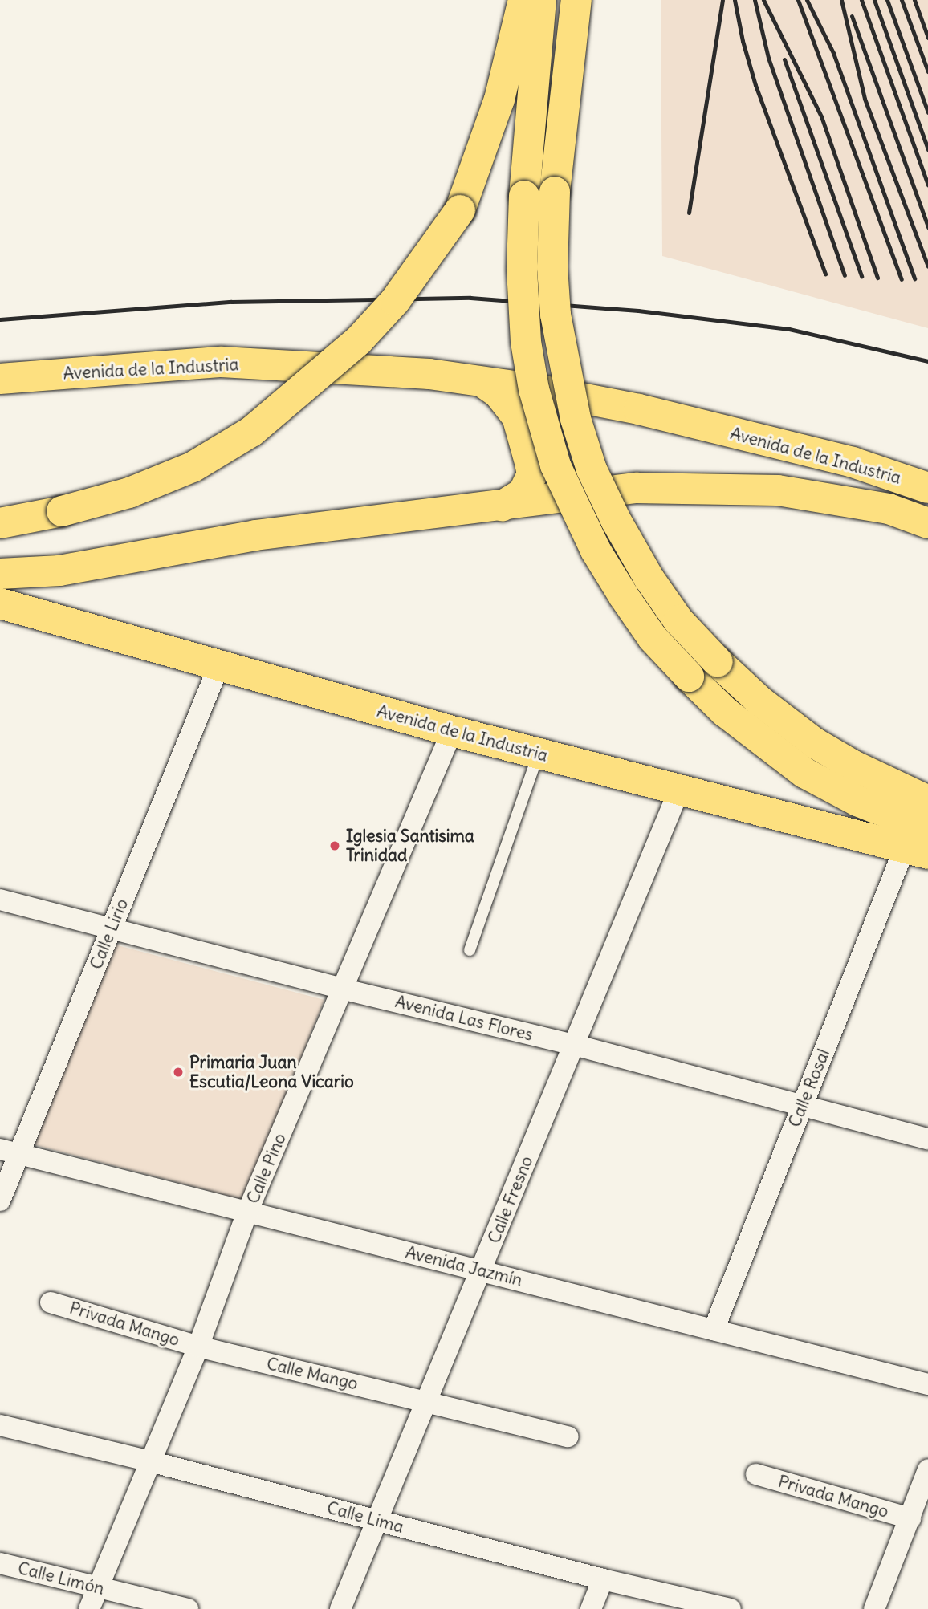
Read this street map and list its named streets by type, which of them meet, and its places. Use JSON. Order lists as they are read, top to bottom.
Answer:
{
  "streets": {
    "highway": ["Avenida de la Industria"],
    "street": [
      "Calle Lirio",
      "Avenida Las Flores",
      "Calle Rosal",
      "Calle Pino",
      "Calle Fresno",
      "Avenida Jazmín",
      "Privada Mango",
      "Calle Mango",
      "Calle Lima",
      "Calle Limón"
    ]
  },
  "crossings": [
    ["Avenida de la Industria", "Calle Lirio"],
    ["Avenida de la Industria", "Calle Rosal"],
    ["Avenida de la Industria", "Calle Pino"],
    ["Avenida de la Industria", "Calle Fresno"],
    ["Calle Lirio", "Avenida Las Flores"],
    ["Calle Lirio", "Avenida Jazmín"],
    ["Avenida Las Flores", "Calle Rosal"],
    ["Avenida Las Flores", "Calle Pino"],
    ["Avenida Las Flores", "Calle Fresno"],
    ["Calle Rosal", "Avenida Jazmín"],
    ["Calle Pino", "Avenida Jazmín"],
    ["Calle Pino", "Privada Mango"],
    ["Calle Pino", "Calle Mango"],
    ["Calle Pino", "Calle Lima"],
    ["Calle Pino", "Calle Limón"],
    ["Calle Fresno", "Avenida Jazmín"],
    ["Calle Fresno", "Calle Mango"],
    ["Calle Fresno", "Calle Lima"],
    ["Privada Mango", "Calle Mango"]
  ],
  "places": ["Iglesia Santisima Trinidad", "Primaria Juan Escutia/Leona Vicario"]
}
